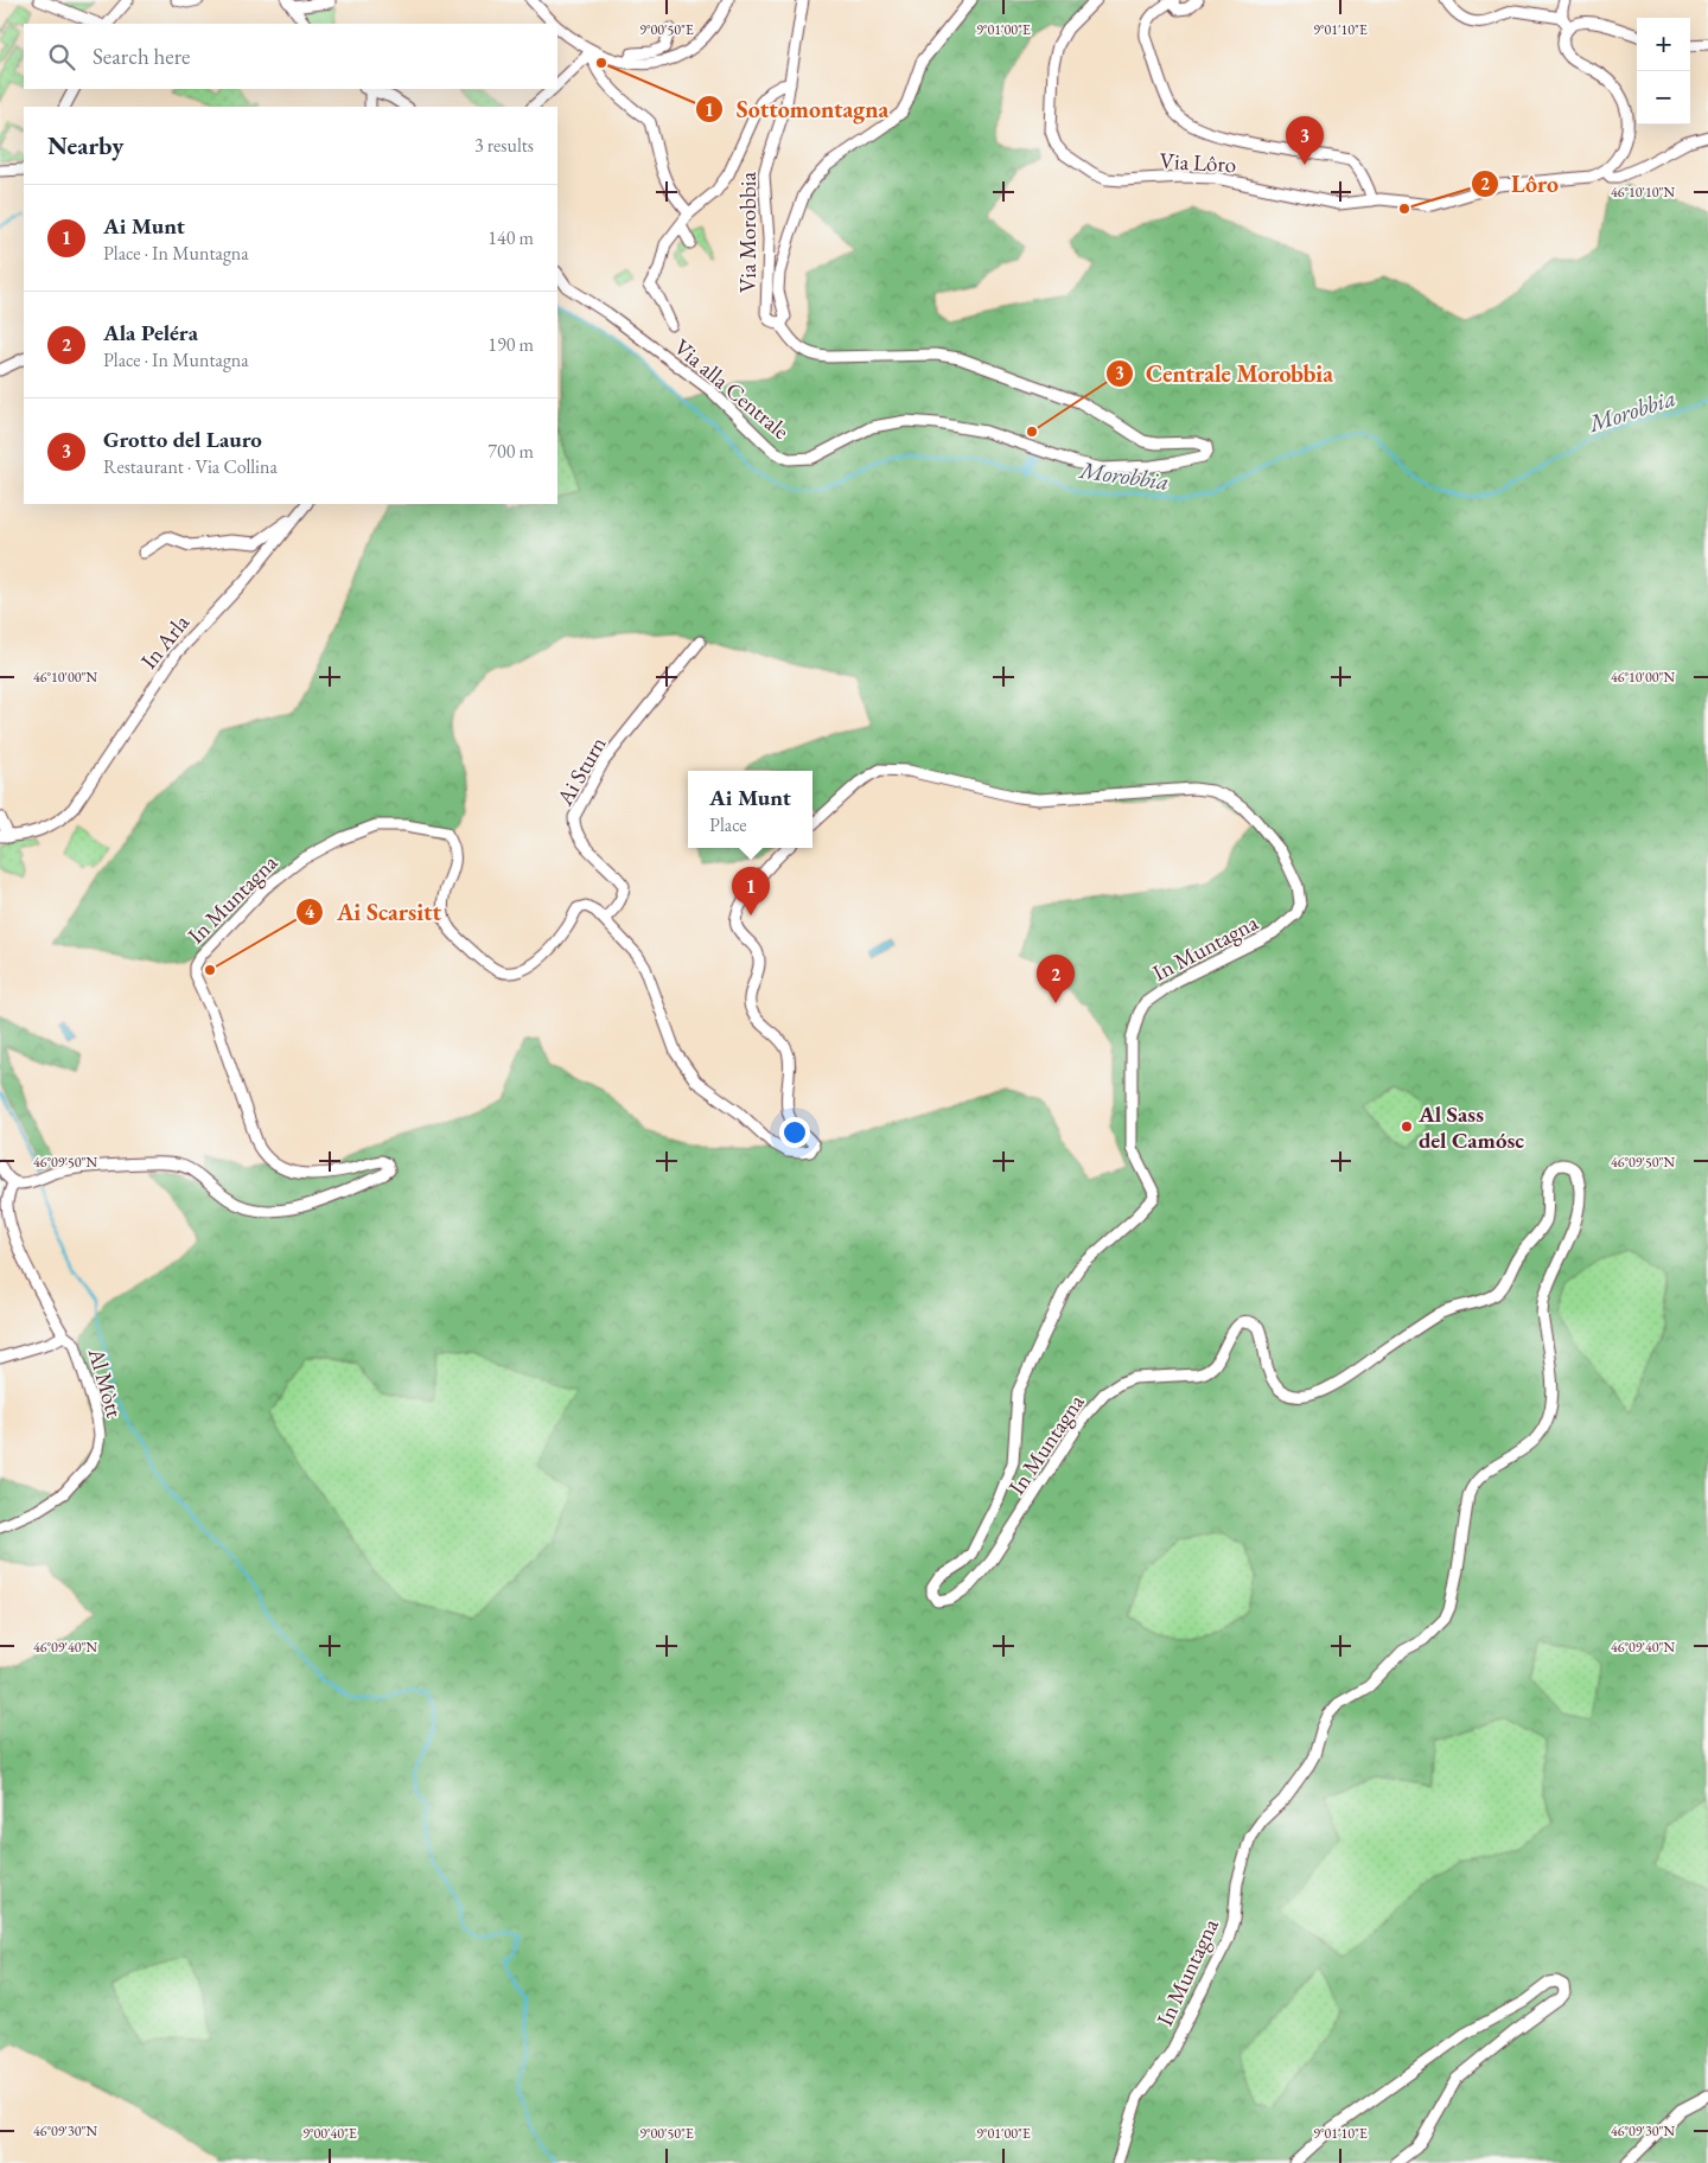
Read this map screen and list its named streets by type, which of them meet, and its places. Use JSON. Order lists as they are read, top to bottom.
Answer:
{
  "streets": {
    "street": [
      "Via Lôro",
      "Via Morobbia",
      "Via alla Centrale",
      "In Arla",
      "Ai Sturn",
      "In Muntagna",
      "Al Mòtt"
    ]
  },
  "crossings": [
    ["Via Morobbia", "Via alla Centrale"],
    ["Ai Sturn", "In Muntagna"],
    ["In Muntagna", "Al Mòtt"]
  ],
  "water": ["Morobbia"],
  "places": [
    "Sottomontagna",
    "Lôro",
    "Centrale Morobbia",
    "Ai Scarsitt",
    "Al Sass del Camósc"
  ],
  "page": {
    "map_buttons": ["+", "−"],
    "search": "Search here",
    "heading": ["Nearby", "3 results"],
    "pins": ["3", "1", "2"],
    "list": [
      {
        "mark": "1",
        "name": "Ai Munt",
        "note": "Place · In Muntagna",
        "value": "140 m"
      },
      {
        "mark": "2",
        "name": "Ala Peléra",
        "note": "Place · In Muntagna",
        "value": "190 m"
      },
      {
        "mark": "3",
        "name": "Grotto del Lauro",
        "note": "Restaurant · Via Collina",
        "value": "700 m"
      }
    ],
    "popup": ["Ai Munt", "Place"]
  },
  "coordinates": [
    "9°00'50\"E",
    "9°01'00\"E",
    "9°01'10\"E",
    "46°10'10\"N",
    "46°10'00\"N",
    "46°09'50\"N",
    "46°09'40\"N",
    "46°09'30\"N",
    "9°00'40\"E"
  ]
}
